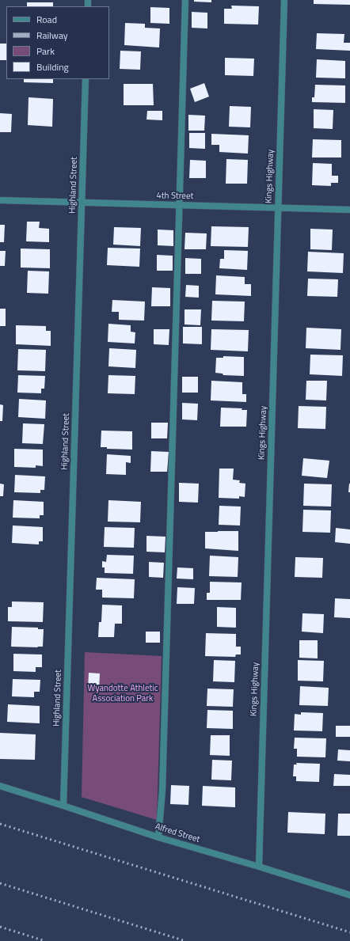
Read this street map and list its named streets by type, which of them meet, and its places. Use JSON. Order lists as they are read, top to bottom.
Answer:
{
  "streets": {
    "street": [
      "Kings Highway",
      "Highland Street",
      "4th Street",
      "Alfred Street"
    ]
  },
  "crossings": [
    ["Kings Highway", "4th Street"],
    ["Kings Highway", "Alfred Street"],
    ["Highland Street", "4th Street"],
    ["Highland Street", "Alfred Street"]
  ],
  "parks": ["Wyandotte Athletic Association Park"],
  "legend": [
    "Road",
    "Railway",
    "Park",
    "Building"
  ]
}
